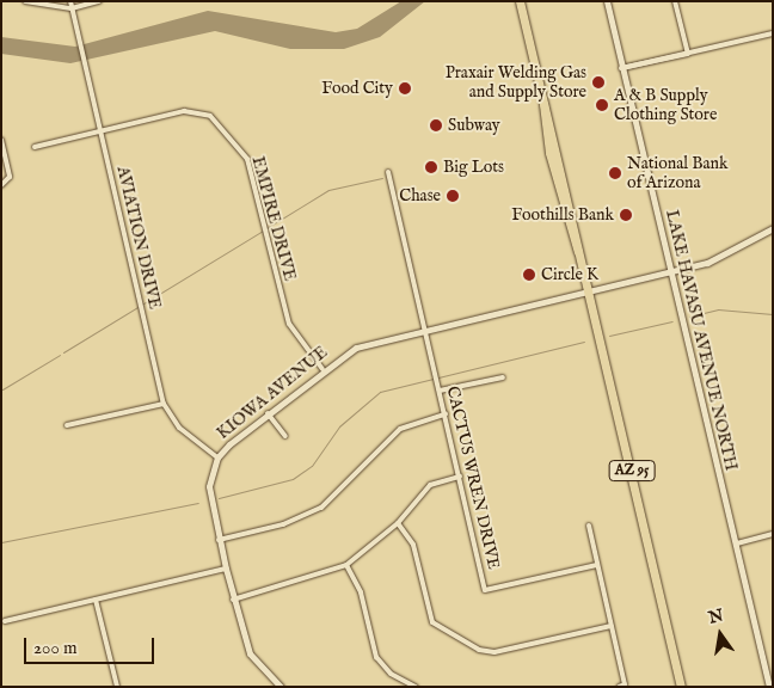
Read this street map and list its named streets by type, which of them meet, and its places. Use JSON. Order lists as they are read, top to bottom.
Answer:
{
  "streets": {
    "highway": ["AZ 95"],
    "street": [
      "EMPIRE DRIVE",
      "AVIATION DRIVE",
      "LAKE HAVASU AVENUE NORTH",
      "KIOWA AVENUE",
      "CACTUS WREN DRIVE"
    ]
  },
  "crossings": [
    ["EMPIRE DRIVE", "AVIATION DRIVE"],
    ["EMPIRE DRIVE", "KIOWA AVENUE"],
    ["AVIATION DRIVE", "KIOWA AVENUE"],
    ["LAKE HAVASU AVENUE NORTH", "KIOWA AVENUE"],
    ["KIOWA AVENUE", "AZ 95"],
    ["KIOWA AVENUE", "CACTUS WREN DRIVE"]
  ],
  "places": [
    "Praxair Welding Gas and Supply Store",
    "Food City",
    "A & B Supply Clothing Store",
    "Subway",
    "Big Lots",
    "National Bank of Arizona",
    "Chase",
    "Foothills Bank",
    "Circle K"
  ],
  "scale_bar": "200 m",
  "north": "top"
}
